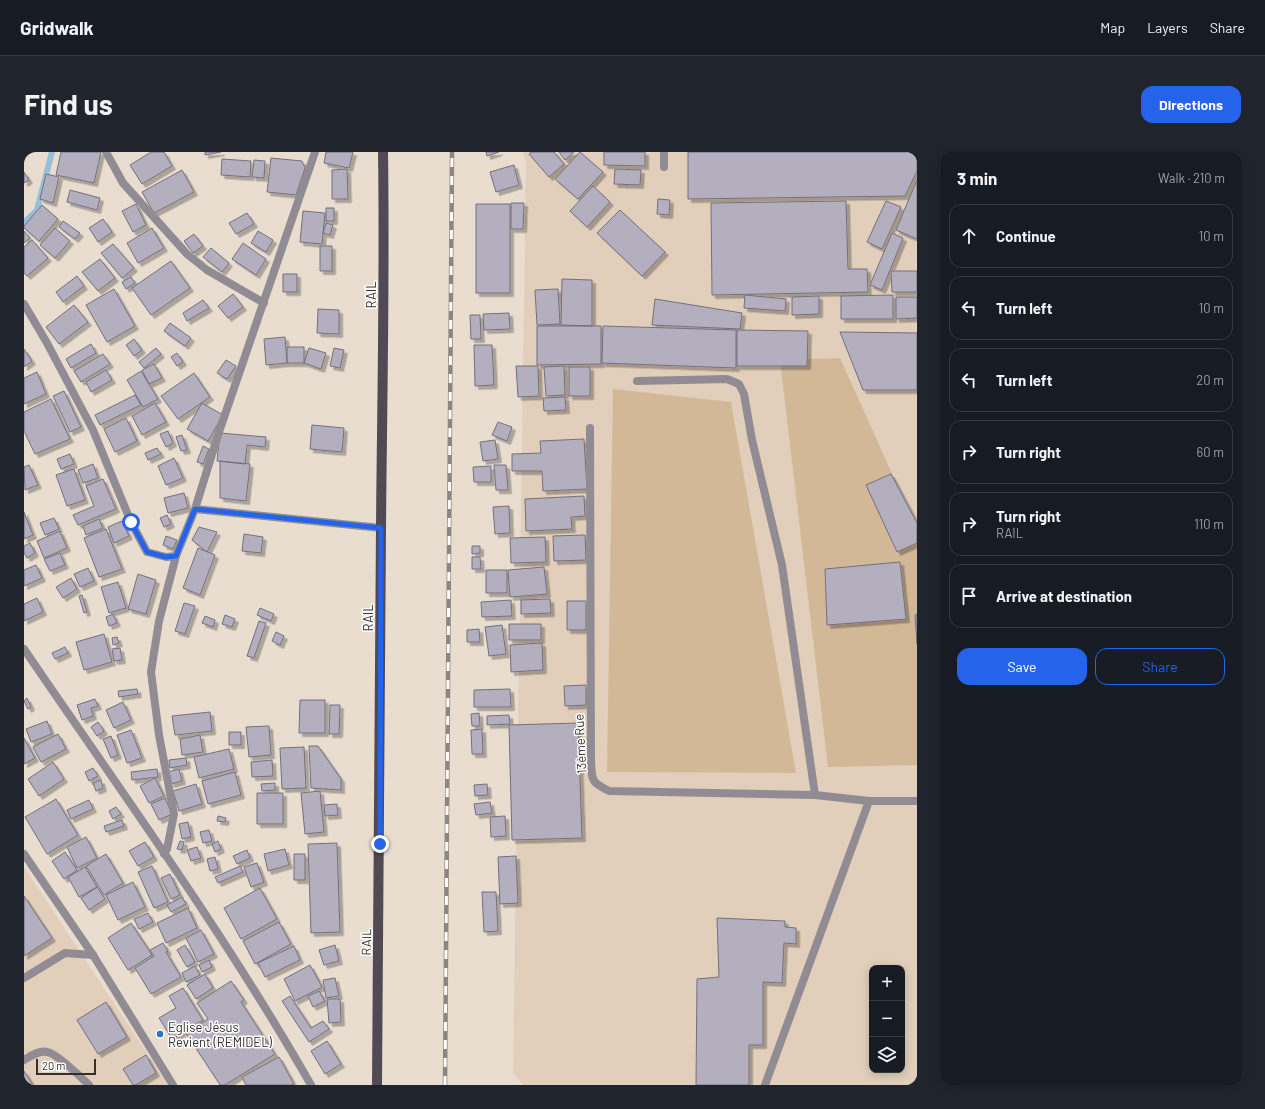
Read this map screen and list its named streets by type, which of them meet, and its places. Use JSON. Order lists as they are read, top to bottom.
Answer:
{
  "streets": {
    "main road": ["RAIL"],
    "street": ["13ème Rue"]
  },
  "places": ["Eglise Jésus Revient (REMIDEL)"],
  "scale_bar": "20 m",
  "page": {
    "header": "Gridwalk",
    "nav": ["Map", "Layers", "Share"],
    "buttons": [
      "Directions",
      ["Save", "Share"]
    ],
    "title": "Find us",
    "heading": ["3 min", "Walk · 210 m"],
    "list": [
      ["Continue", "10 m"],
      ["Turn left", "10 m"],
      ["Turn left", "20 m"],
      ["Turn right", "60 m"],
      ["Turn right", "RAIL", "110 m"],
      "Arrive at destination"
    ],
    "map_buttons": ["+", "−"],
    "scale": "20 m"
  }
}
